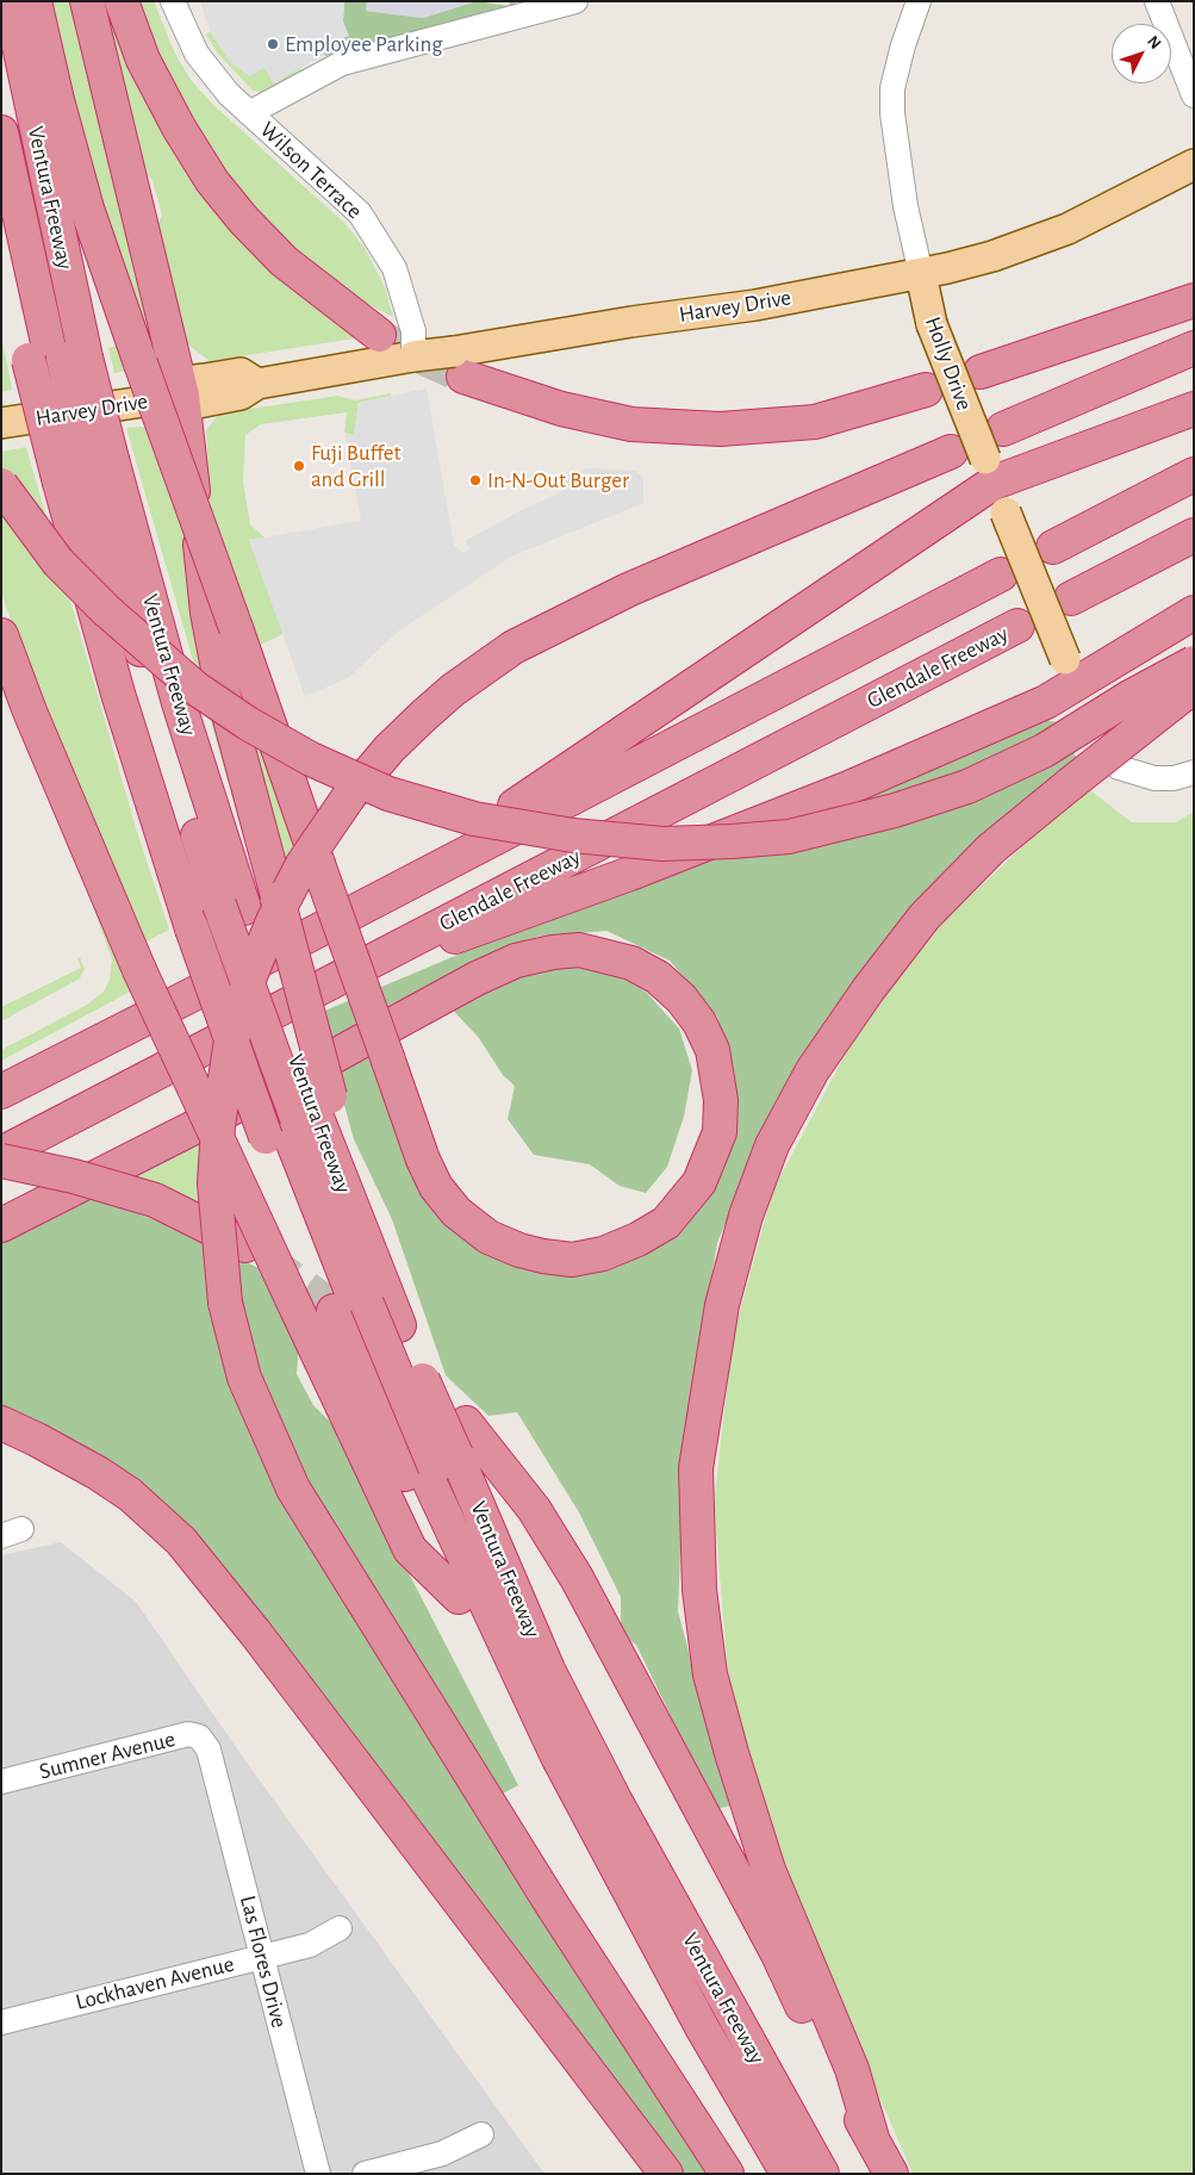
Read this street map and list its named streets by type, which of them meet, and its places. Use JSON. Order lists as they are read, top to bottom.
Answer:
{
  "streets": {
    "highway": ["Ventura Freeway", "Glendale Freeway"],
    "main road": ["Harvey Drive", "Holly Drive"],
    "street": [
      "Wilson Terrace",
      "Sumner Avenue",
      "Las Flores Drive",
      "Lockhaven Avenue"
    ]
  },
  "crossings": [
    ["Wilson Terrace", "Harvey Drive"],
    ["Harvey Drive", "Holly Drive"],
    ["Sumner Avenue", "Las Flores Drive"],
    ["Las Flores Drive", "Lockhaven Avenue"]
  ],
  "places": ["Employee Parking", "Fuji Buffet and Grill", "In-N-Out Burger"],
  "north": "top right"
}
